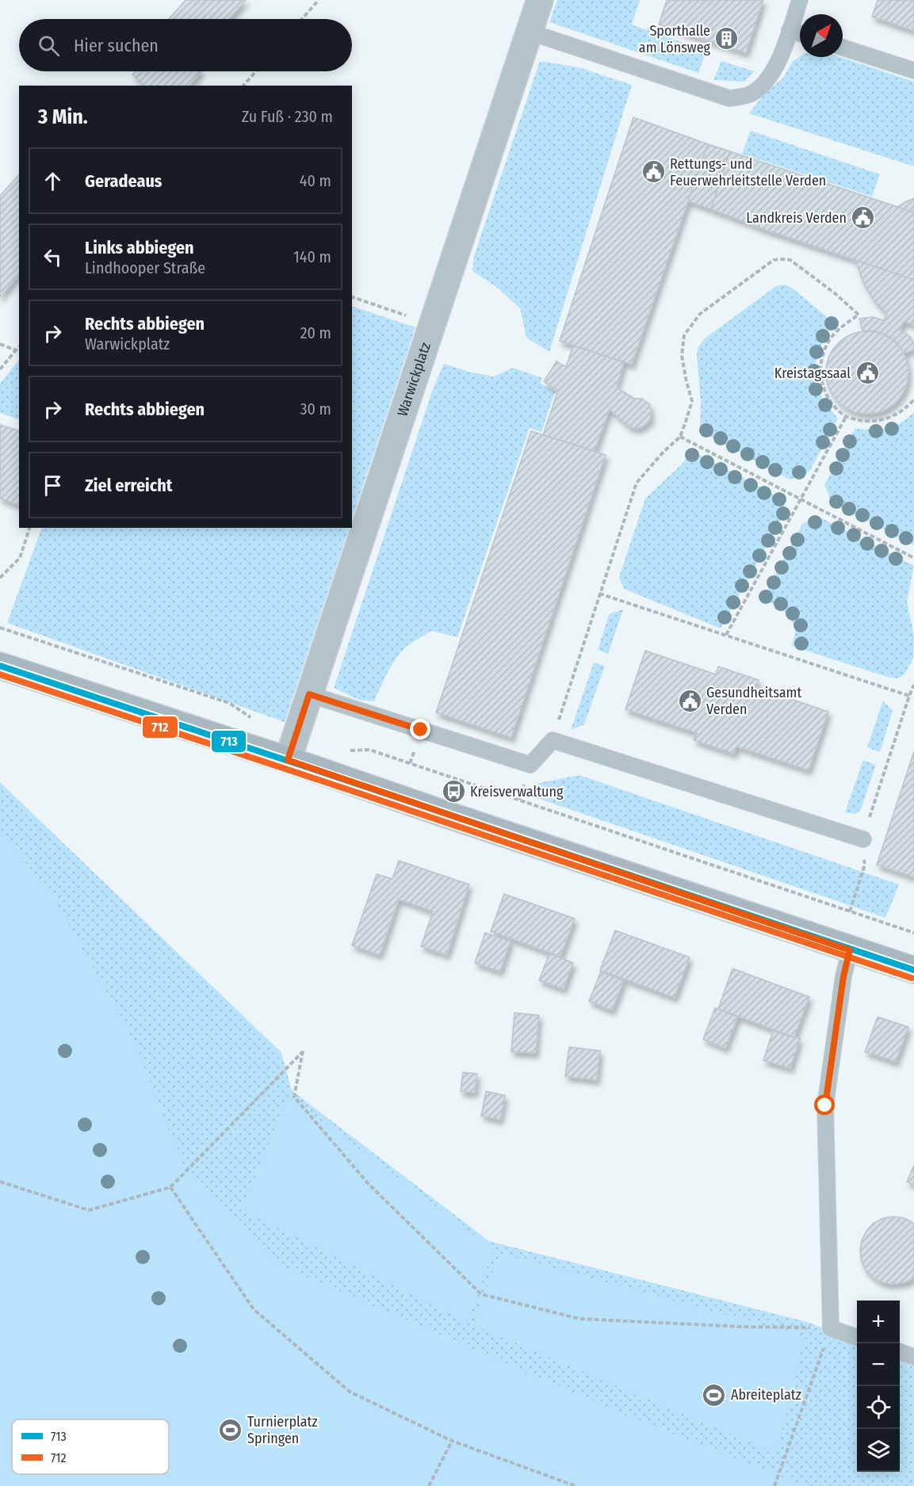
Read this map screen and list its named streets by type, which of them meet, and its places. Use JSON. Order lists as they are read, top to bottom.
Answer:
{
  "streets": {
    "street": ["Warwickplatz"]
  },
  "places": {
    "building": ["Sporthalle am Lönsweg"],
    "public building": [
      "Rettungs- und Feuerwehrleitstelle Verden",
      "Landkreis Verden",
      "Kreistagssaal",
      "Gesundheitsamt Verden"
    ],
    "bus stop": ["Kreisverwaltung"],
    "sports": ["Abreiteplatz", "Turnierplatz Springen"]
  },
  "lines": ["transit line 713", "transit line 712"],
  "legend": ["713", "712"],
  "north": "top right",
  "page": {
    "search": "Hier suchen",
    "heading": ["3 Min.", "Zu Fuß · 230 m"],
    "list": [
      ["Geradeaus", "40 m"],
      ["Links abbiegen", "Lindhooper Straße", "140 m"],
      ["Rechts abbiegen", "Warwickplatz", "20 m"],
      ["Rechts abbiegen", "30 m"],
      "Ziel erreicht"
    ],
    "map_buttons": ["+", "−"]
  }
}
